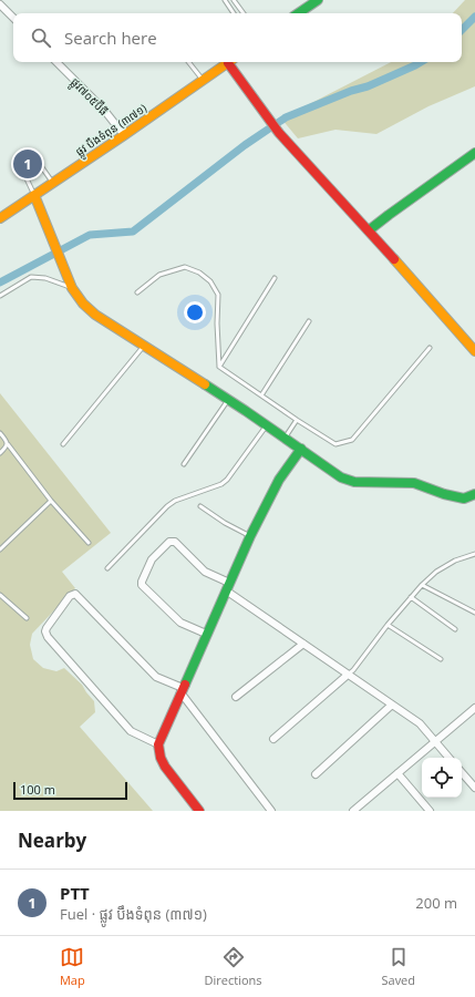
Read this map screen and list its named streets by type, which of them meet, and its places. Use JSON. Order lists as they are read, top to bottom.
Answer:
{
  "streets": {
    "street": ["ផ្លូវ៧០៥ប៊ីធី", "ផ្លូវ បឹងទំពុន (៣៧១)"]
  },
  "crossings": [
    ["ផ្លូវ៧០៥ប៊ីធី", "ផ្លូវ បឹងទំពុន (៣៧១)"]
  ],
  "scale_bar": "100 m",
  "page": {
    "search": "Search here",
    "pins": "1",
    "scale": "100 m",
    "heading": "Nearby",
    "list": [
      {
        "mark": "1",
        "name": "PTT",
        "note": "Fuel · ផ្លូវ បឹងទំពុន (៣៧១)",
        "value": "200 m"
      }
    ],
    "nav": ["Map", "Directions", "Saved"]
  }
}
